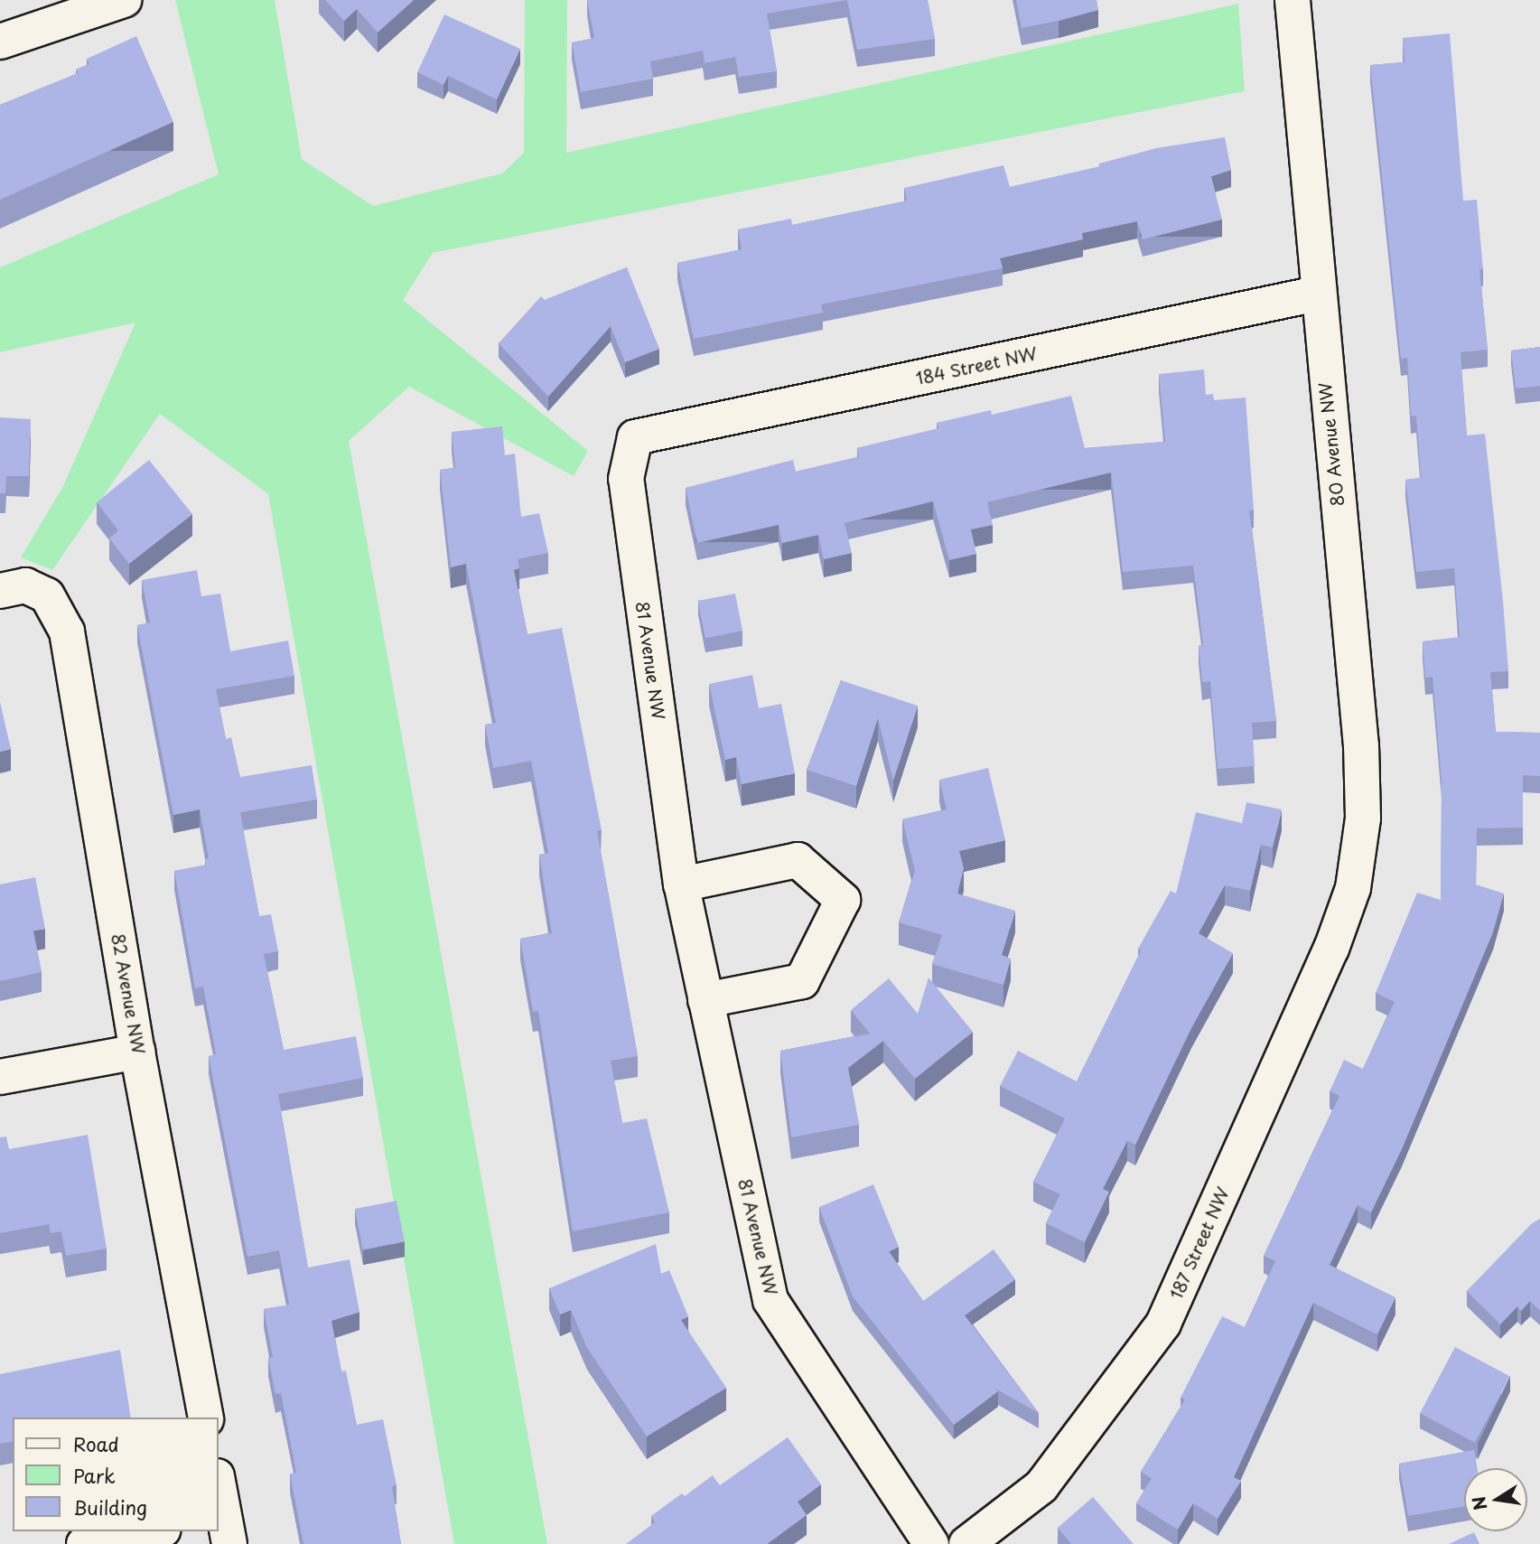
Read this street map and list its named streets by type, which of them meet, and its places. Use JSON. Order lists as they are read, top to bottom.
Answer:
{
  "streets": {
    "street": [
      "184 Street NW",
      "80 Avenue NW",
      "81 Avenue NW",
      "82 Avenue NW",
      "187 Street NW"
    ]
  },
  "crossings": [
    ["184 Street NW", "80 Avenue NW"],
    ["184 Street NW", "81 Avenue NW"],
    ["80 Avenue NW", "187 Street NW"]
  ],
  "legend": ["Road", "Park", "Building"],
  "north": "left"
}
